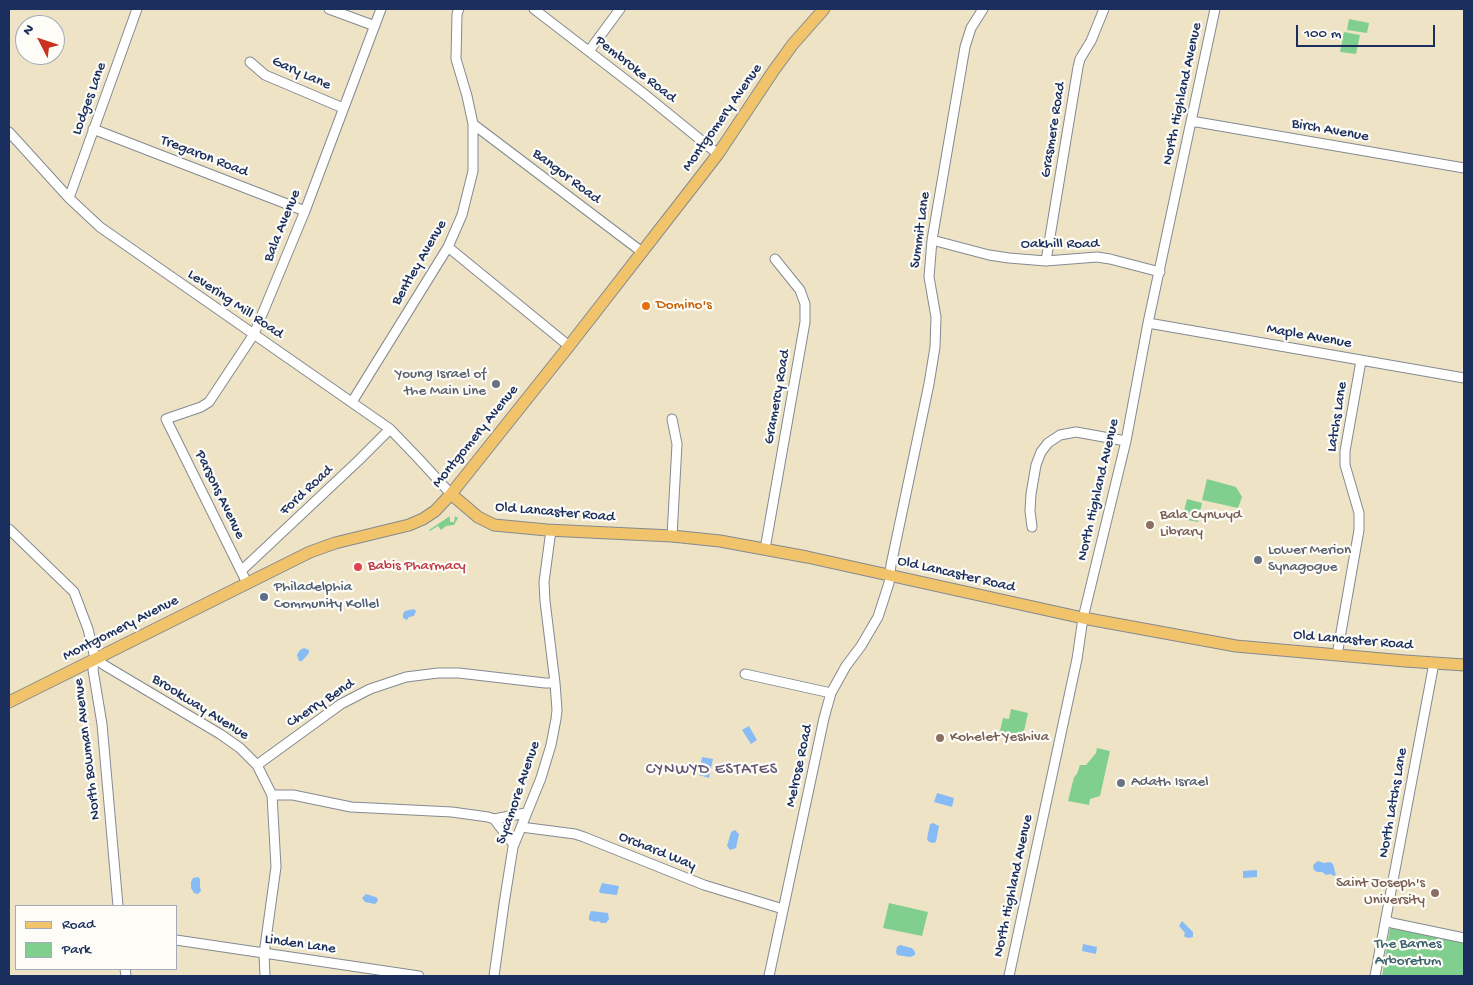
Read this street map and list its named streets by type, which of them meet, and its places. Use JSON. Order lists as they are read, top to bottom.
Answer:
{
  "streets": {
    "main road": ["Montgomery Avenue", "Old Lancaster Road"],
    "street": [
      "Pembroke Road",
      "Gary Lane",
      "North Highland Avenue",
      "Lodges Lane",
      "Grasmere Road",
      "Birch Avenue",
      "Tregaron Road",
      "Bangor Road",
      "Bala Avenue",
      "Summit Lane",
      "Oakhill Road",
      "Bentley Avenue",
      "Levering Mill Road",
      "Maple Avenue",
      "Gramercy Road",
      "Latchs Lane",
      "Ford Road",
      "Parsons Avenue",
      "Cherry Bend",
      "Brookway Avenue",
      "North Bowman Avenue",
      "Melrose Road",
      "Sycamore Avenue",
      "North Latchs Lane",
      "Orchard Way",
      "Linden Lane"
    ]
  },
  "crossings": [
    ["Pembroke Road", "Montgomery Avenue"],
    ["Gary Lane", "Bala Avenue"],
    ["North Highland Avenue", "Birch Avenue"],
    ["North Highland Avenue", "Oakhill Road"],
    ["North Highland Avenue", "Maple Avenue"],
    ["North Highland Avenue", "Old Lancaster Road"],
    ["Lodges Lane", "Tregaron Road"],
    ["Lodges Lane", "Levering Mill Road"],
    ["Montgomery Avenue", "Bangor Road"],
    ["Montgomery Avenue", "Levering Mill Road"],
    ["Montgomery Avenue", "Parsons Avenue"],
    ["Montgomery Avenue", "Old Lancaster Road"],
    ["Montgomery Avenue", "Brookway Avenue"],
    ["Montgomery Avenue", "North Bowman Avenue"],
    ["Grasmere Road", "Oakhill Road"],
    ["Tregaron Road", "Bala Avenue"],
    ["Bangor Road", "Bentley Avenue"],
    ["Bala Avenue", "Levering Mill Road"],
    ["Bala Avenue", "Parsons Avenue"],
    ["Summit Lane", "Oakhill Road"],
    ["Summit Lane", "Old Lancaster Road"],
    ["Summit Lane", "Melrose Road"],
    ["Bentley Avenue", "Levering Mill Road"],
    ["Levering Mill Road", "Ford Road"],
    ["Levering Mill Road", "Old Lancaster Road"],
    ["Maple Avenue", "Latchs Lane"],
    ["Gramercy Road", "Old Lancaster Road"],
    ["Latchs Lane", "Old Lancaster Road"],
    ["Ford Road", "Parsons Avenue"],
    ["Old Lancaster Road", "Melrose Road"],
    ["Old Lancaster Road", "Sycamore Avenue"],
    ["Old Lancaster Road", "North Latchs Lane"],
    ["Cherry Bend", "Brookway Avenue"],
    ["Cherry Bend", "Sycamore Avenue"],
    ["Brookway Avenue", "North Bowman Avenue"],
    ["Brookway Avenue", "Linden Lane"],
    ["Melrose Road", "Orchard Way"],
    ["Sycamore Avenue", "Orchard Way"]
  ],
  "districts": ["CYNWYD ESTATES"],
  "parks": ["The Barnes Arboretum"],
  "places": [
    "Domino's",
    "Young Israel of the Main Line",
    "Bala Cynwyd Library",
    "Lower Merion Synagogue",
    "Babis Pharmacy",
    "Philadelphia Community Kollel",
    "Kohelet Yeshiva",
    "Adath Israel",
    "Saint Joseph's University"
  ],
  "legend": ["Road", "Park"],
  "scale_bar": "100 m",
  "north": "top left"
}
